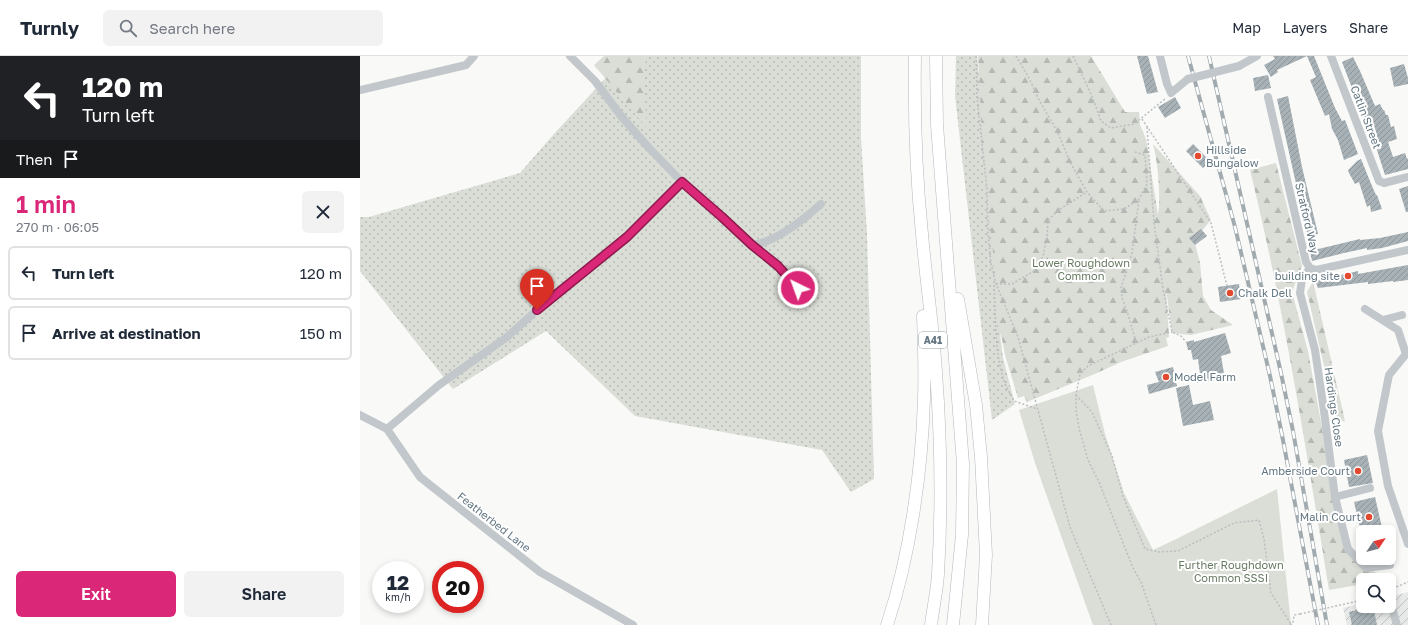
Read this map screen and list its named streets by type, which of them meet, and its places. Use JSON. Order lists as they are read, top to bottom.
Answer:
{
  "streets": {
    "highway": ["A41"],
    "street": [
      "Catlin Street",
      "Stratford Way",
      "Hardings Close",
      "Featherbed Lane"
    ]
  },
  "crossings": [
    ["Stratford Way", "Hardings Close"]
  ],
  "parks": ["Lower Roughdown Common", "Further Roughdown Common SSSI"],
  "places": [
    "Hillside Bungalow",
    "building site",
    "Chalk Dell",
    "Model Farm",
    "Amberside Court",
    "Malin Court"
  ],
  "north": "top right",
  "page": {
    "header": "Turnly",
    "search": "Search here",
    "nav": ["Map", "Layers", "Share"],
    "turn": ["120 m", "Turn left"],
    "then": "Then",
    "heading": ["1 min", "270 m · 06:05"],
    "list": [
      {
        "name": "Turn left",
        "value": "120 m"
      },
      {
        "name": "Arrive at destination",
        "value": "150 m"
      }
    ],
    "speed": "12 km/h",
    "limit": "20",
    "buttons": ["Exit", "Share"]
  }
}
